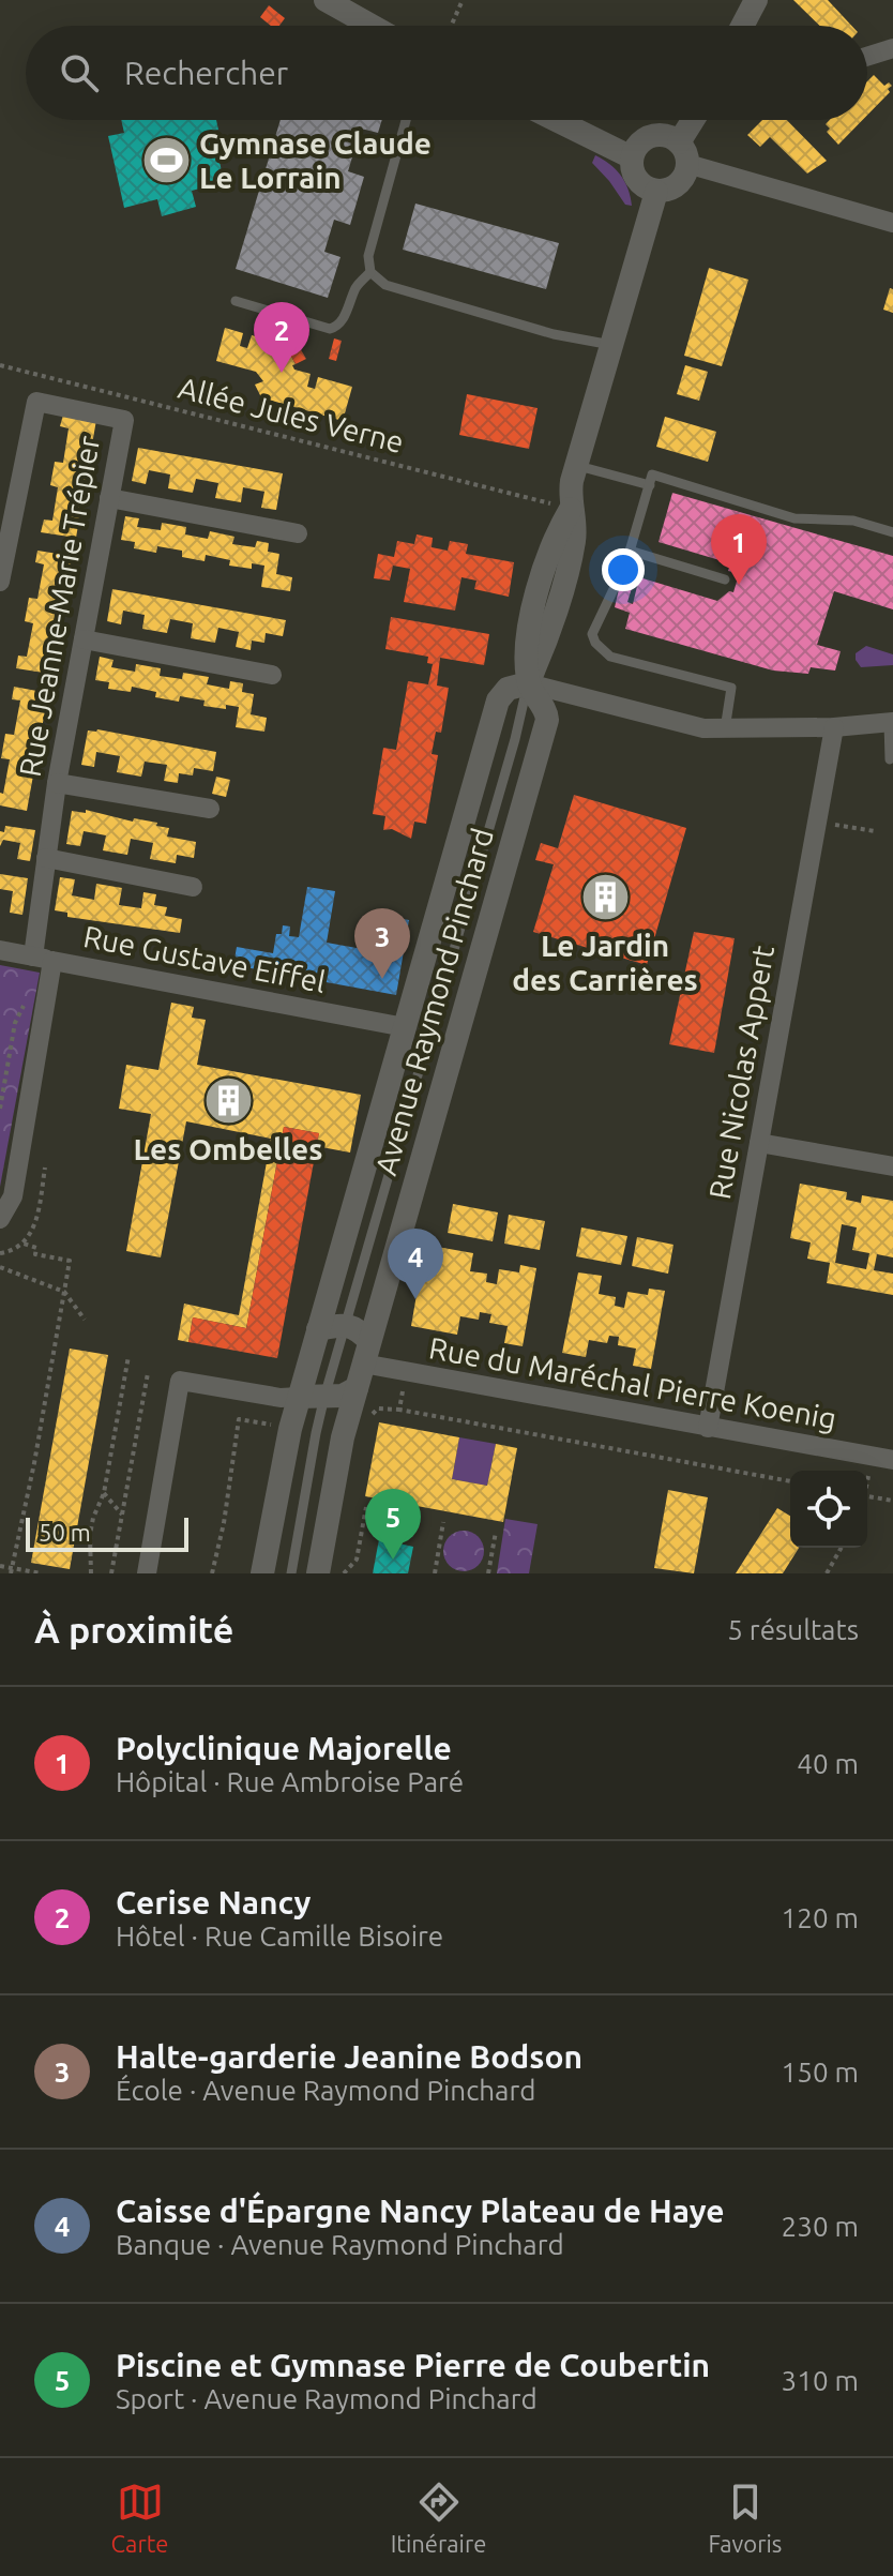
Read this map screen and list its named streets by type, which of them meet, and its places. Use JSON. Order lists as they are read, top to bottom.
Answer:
{
  "streets": {
    "street": [
      "Rue Jeanne-Marie Trépier",
      "Rue Gustave Eiffel",
      "Avenue Raymond Pinchard",
      "Rue Nicolas Appert",
      "Rue du Maréchal Pierre Koenig"
    ],
    "path": ["Allée Jules Verne"]
  },
  "crossings": [
    ["Allée Jules Verne", "Avenue Raymond Pinchard"],
    ["Rue Jeanne-Marie Trépier", "Rue Gustave Eiffel"],
    ["Rue Gustave Eiffel", "Avenue Raymond Pinchard"],
    ["Avenue Raymond Pinchard", "Rue du Maréchal Pierre Koenig"],
    ["Rue Nicolas Appert", "Rue du Maréchal Pierre Koenig"]
  ],
  "places": {
    "sports": ["Gymnase Claude Le Lorrain"],
    "building": ["Le Jardin des Carrières", "Les Ombelles"]
  },
  "scale_bar": "50 m",
  "page": {
    "search": "Rechercher",
    "pins": [
      "2",
      "1",
      "3",
      "4",
      "5"
    ],
    "scale": "50 m",
    "heading": ["À proximité", "5 résultats"],
    "list": [
      {
        "mark": "1",
        "name": "Polyclinique Majorelle",
        "note": "Hôpital · Rue Ambroise Paré",
        "value": "40 m"
      },
      {
        "mark": "2",
        "name": "Cerise Nancy",
        "note": "Hôtel · Rue Camille Bisoire",
        "value": "120 m"
      },
      {
        "mark": "3",
        "name": "Halte-garderie Jeanine Bodson",
        "note": "École · Avenue Raymond Pinchard",
        "value": "150 m"
      },
      {
        "mark": "4",
        "name": "Caisse d'Épargne Nancy Plateau de Haye",
        "note": "Banque · Avenue Raymond Pinchard",
        "value": "230 m"
      },
      {
        "mark": "5",
        "name": "Piscine et Gymnase Pierre de Coubertin",
        "note": "Sport · Avenue Raymond Pinchard",
        "value": "310 m"
      }
    ],
    "nav": ["Carte", "Itinéraire", "Favoris"]
  }
}
